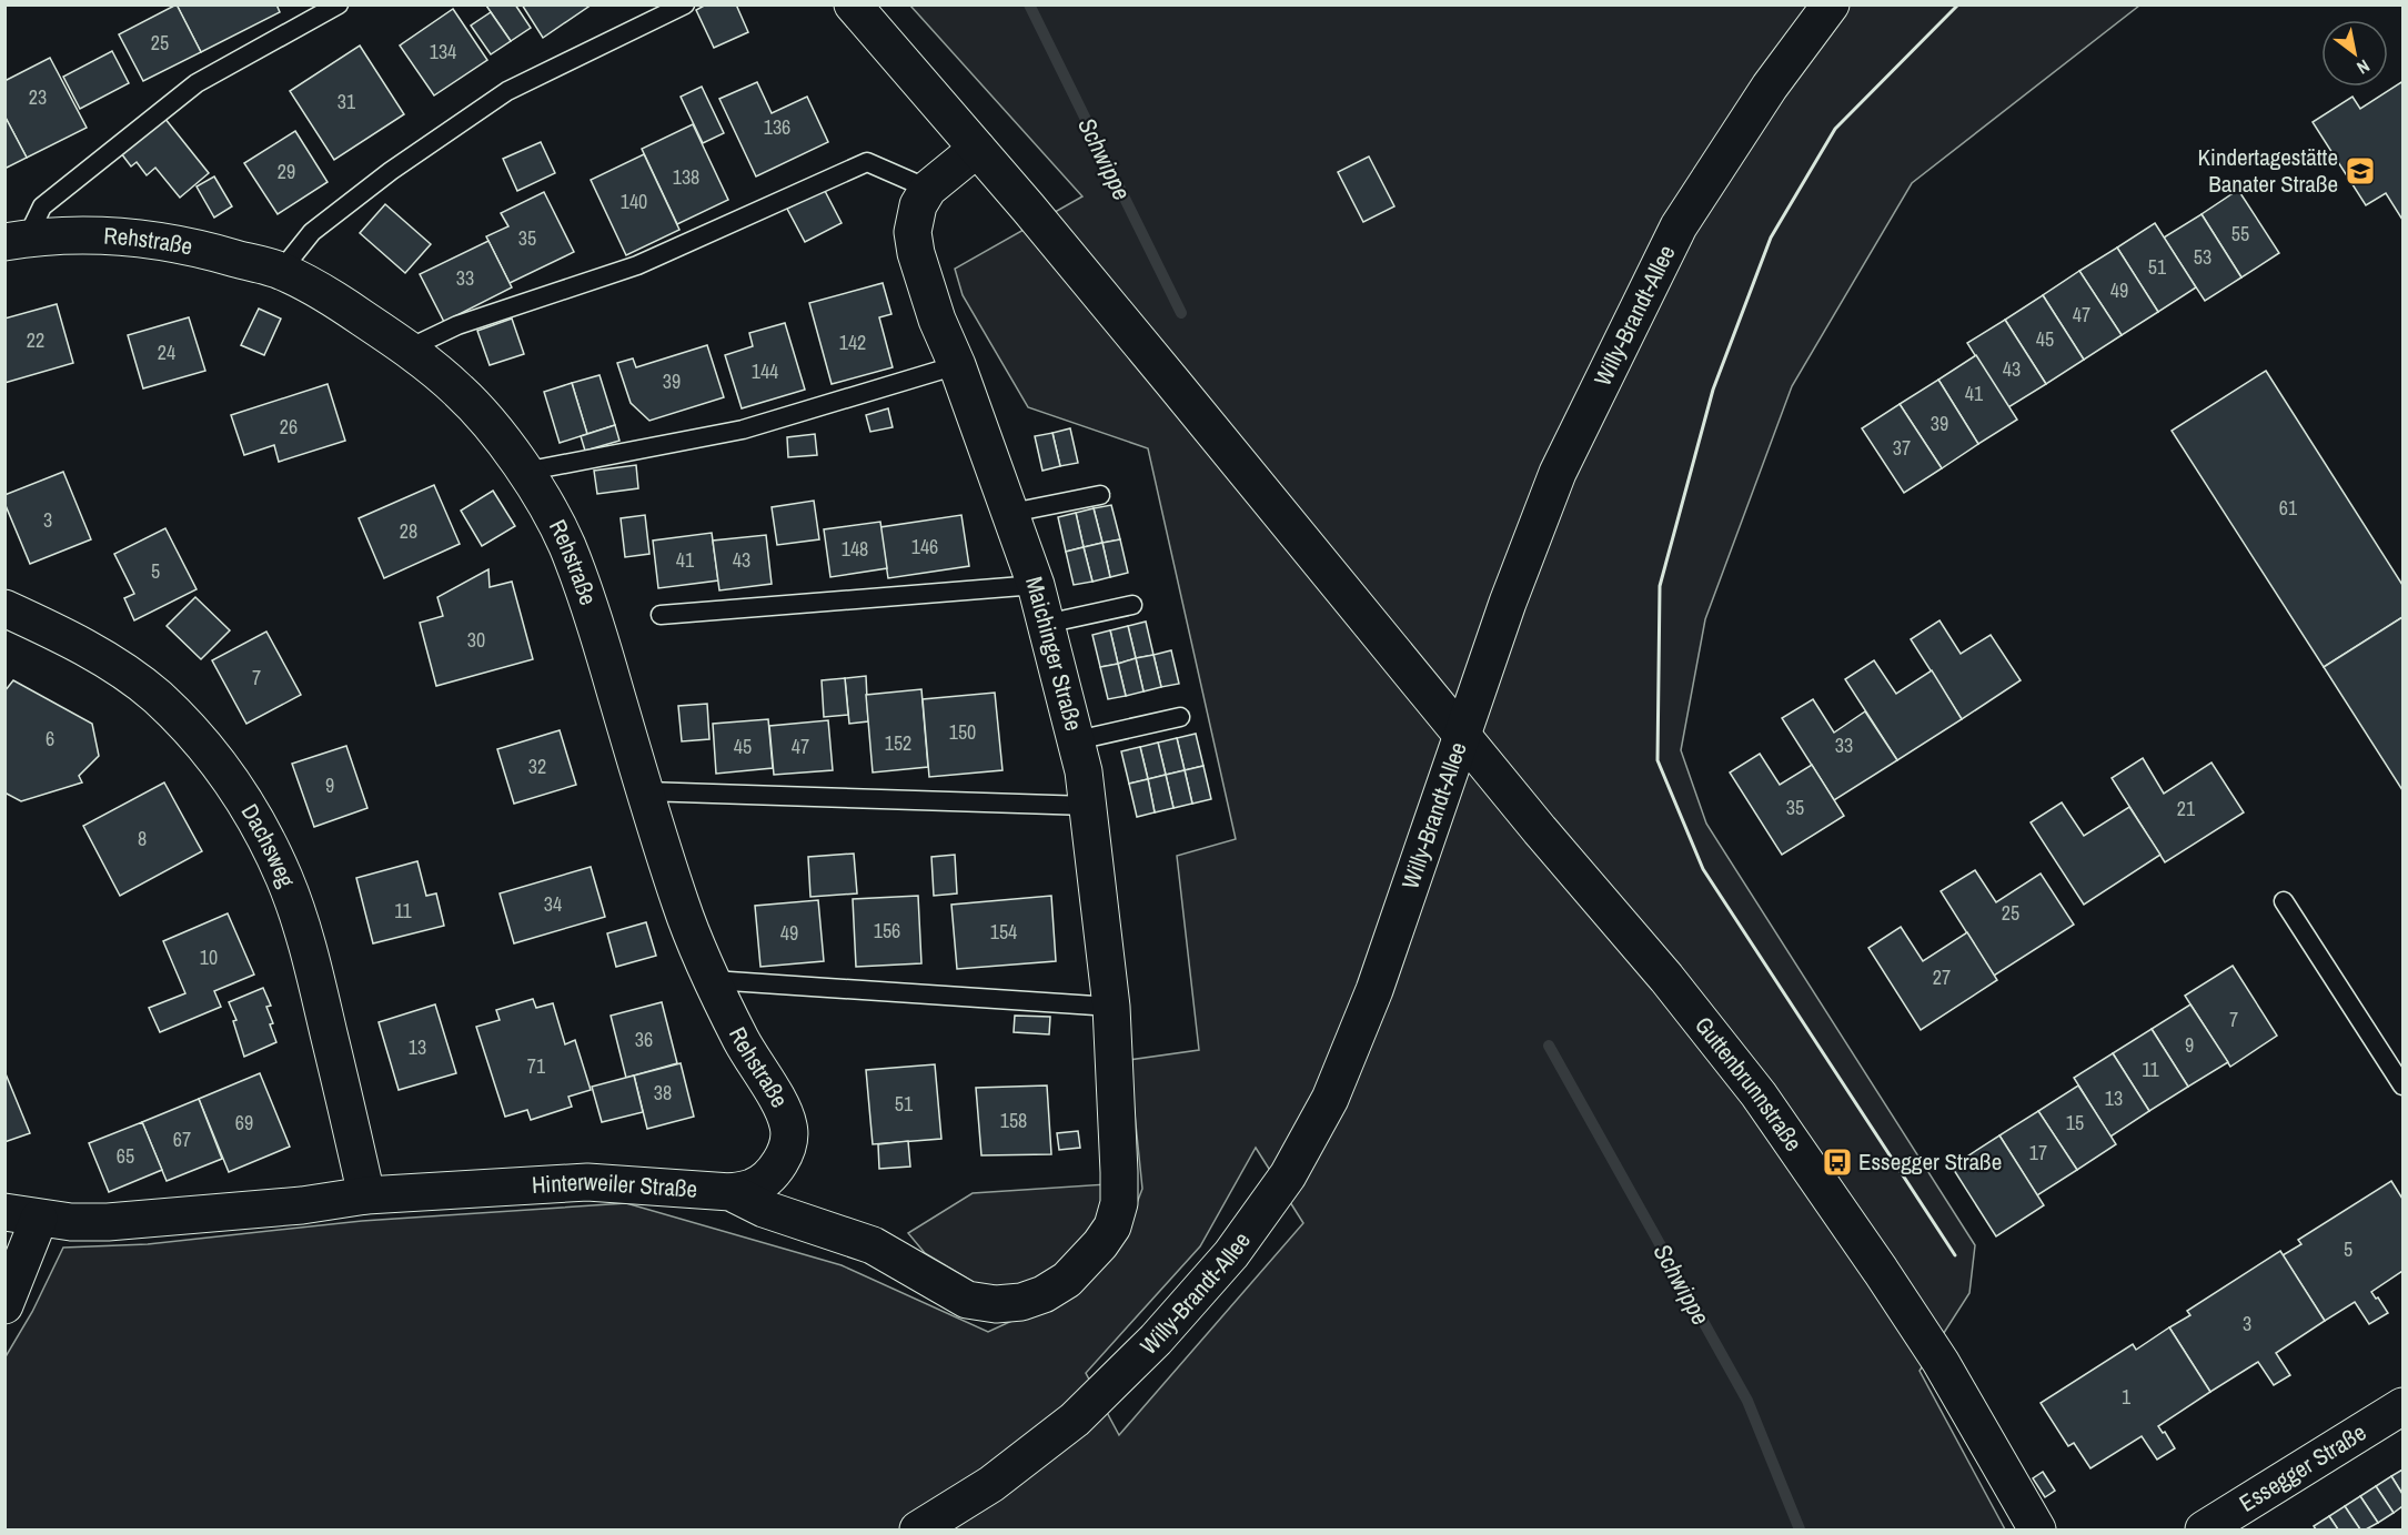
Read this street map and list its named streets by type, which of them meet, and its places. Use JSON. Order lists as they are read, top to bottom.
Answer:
{
  "streets": {
    "street": [
      "Rehstraße",
      "Willy-Brandt-Allee",
      "Maichinger Straße",
      "Dachsweg",
      "Guttenbrunnstraße",
      "Hinterweiler Straße",
      "Essegger Straße"
    ]
  },
  "crossings": [
    ["Rehstraße", "Hinterweiler Straße"],
    ["Willy-Brandt-Allee", "Guttenbrunnstraße"],
    ["Maichinger Straße", "Hinterweiler Straße"],
    ["Dachsweg", "Hinterweiler Straße"]
  ],
  "water": ["Schwippe"],
  "places": {
    "school or university": ["Kindertagestätte Banater Straße"],
    "bus stop": ["Essegger Straße"]
  },
  "house_numbers": [
    "25",
    "134",
    "23",
    "31",
    "136",
    "29",
    "138",
    "140",
    "55",
    "35",
    "53",
    "51",
    "33",
    "49",
    "47",
    "45",
    "22",
    "142",
    "24",
    "43",
    "144",
    "39",
    "41",
    "39",
    "26",
    "37",
    "61",
    "3",
    "28",
    "146",
    "148",
    "41",
    "43",
    "5",
    "30",
    "7",
    "150",
    "6",
    "152",
    "33",
    "45",
    "47",
    "32",
    "9",
    "35",
    "21",
    "8",
    "34",
    "11",
    "25",
    "156",
    "154",
    "49",
    "10",
    "27",
    "7",
    "36",
    "9",
    "13",
    "71",
    "11",
    "38",
    "13",
    "51",
    "158",
    "69",
    "15",
    "67",
    "17",
    "65",
    "5",
    "3",
    "1"
  ],
  "north": "bottom right"
}
